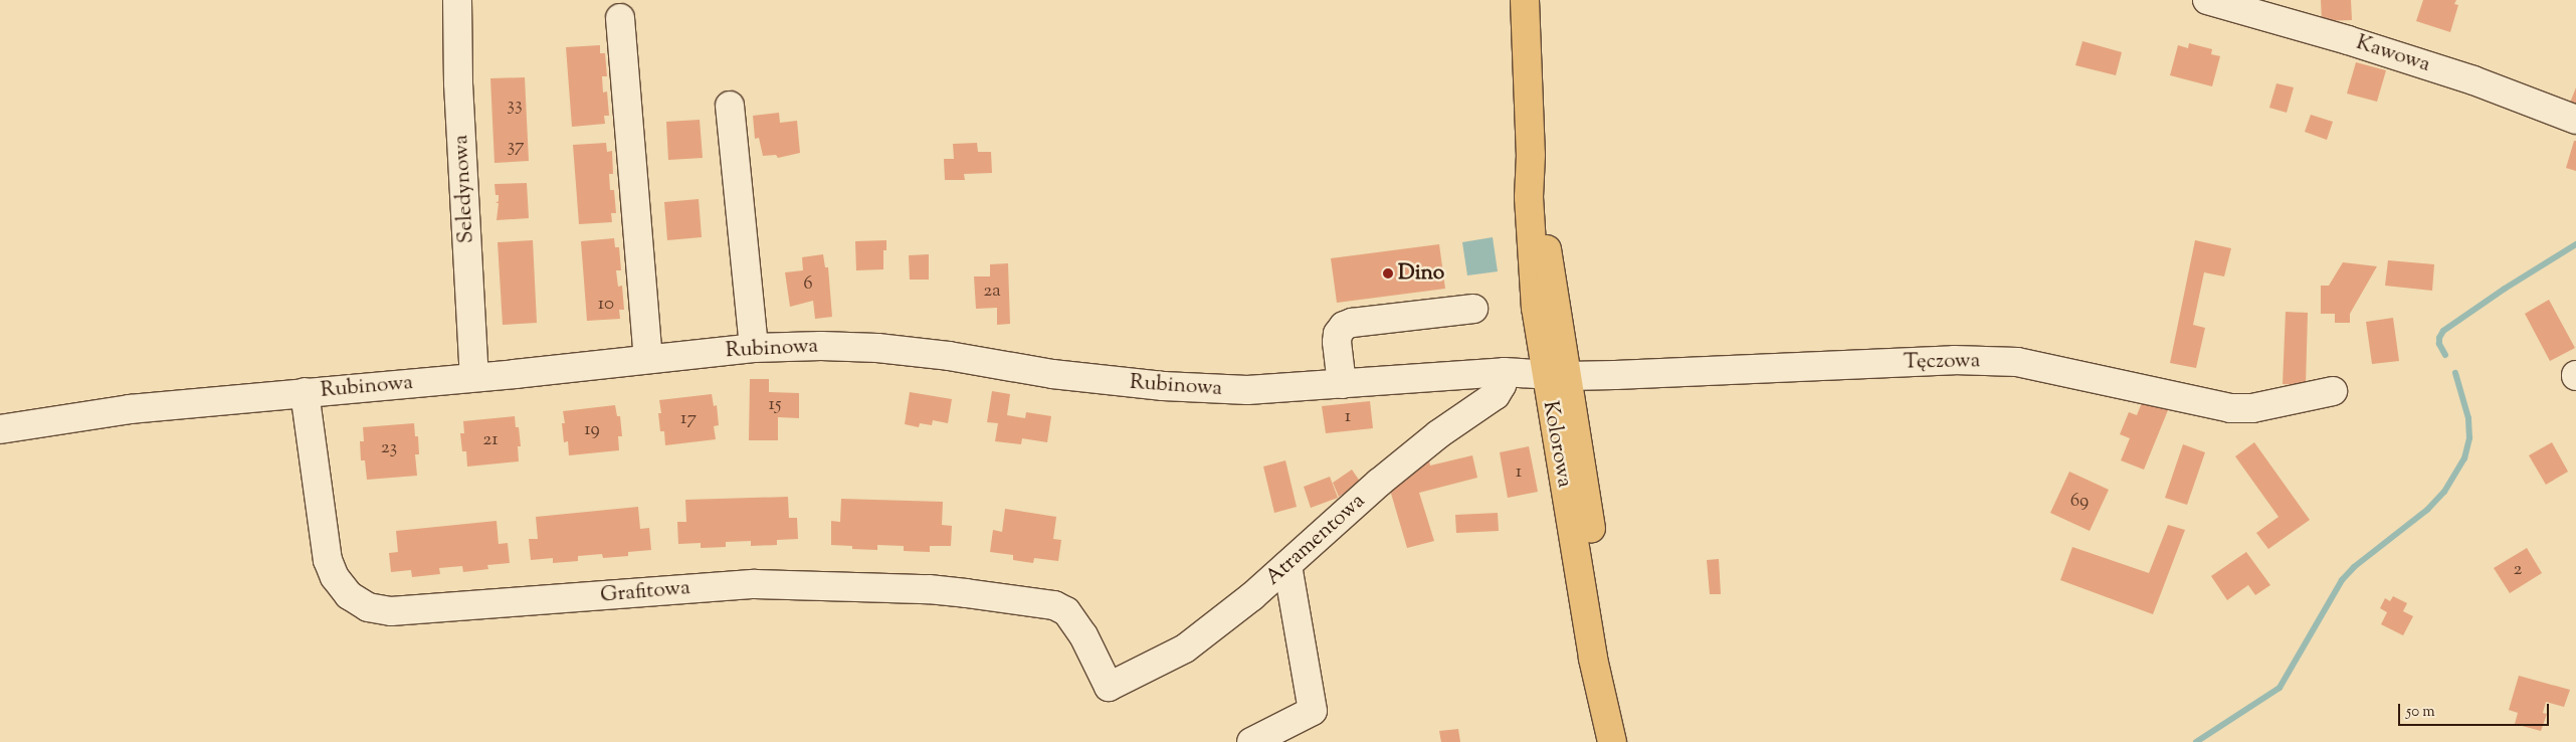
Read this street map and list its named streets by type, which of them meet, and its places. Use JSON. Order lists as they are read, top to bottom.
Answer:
{
  "streets": {
    "main road": ["Kolorowa"],
    "street": [
      "Kawowa",
      "Seledynowa",
      "Rubinowa",
      "Tęczowa",
      "Atramentowa",
      "Grafitowa"
    ]
  },
  "crossings": [
    ["Seledynowa", "Rubinowa"],
    ["Rubinowa", "Tęczowa"],
    ["Rubinowa", "Kolorowa"],
    ["Rubinowa", "Atramentowa"],
    ["Rubinowa", "Grafitowa"],
    ["Tęczowa", "Kolorowa"],
    ["Atramentowa", "Grafitowa"]
  ],
  "places": ["Dino"],
  "house_numbers": [
    "33",
    "37",
    "6",
    "2a",
    "10",
    "15",
    "1",
    "17",
    "19",
    "21",
    "23",
    "1",
    "69",
    "2"
  ],
  "scale_bar": "50 m"
}
